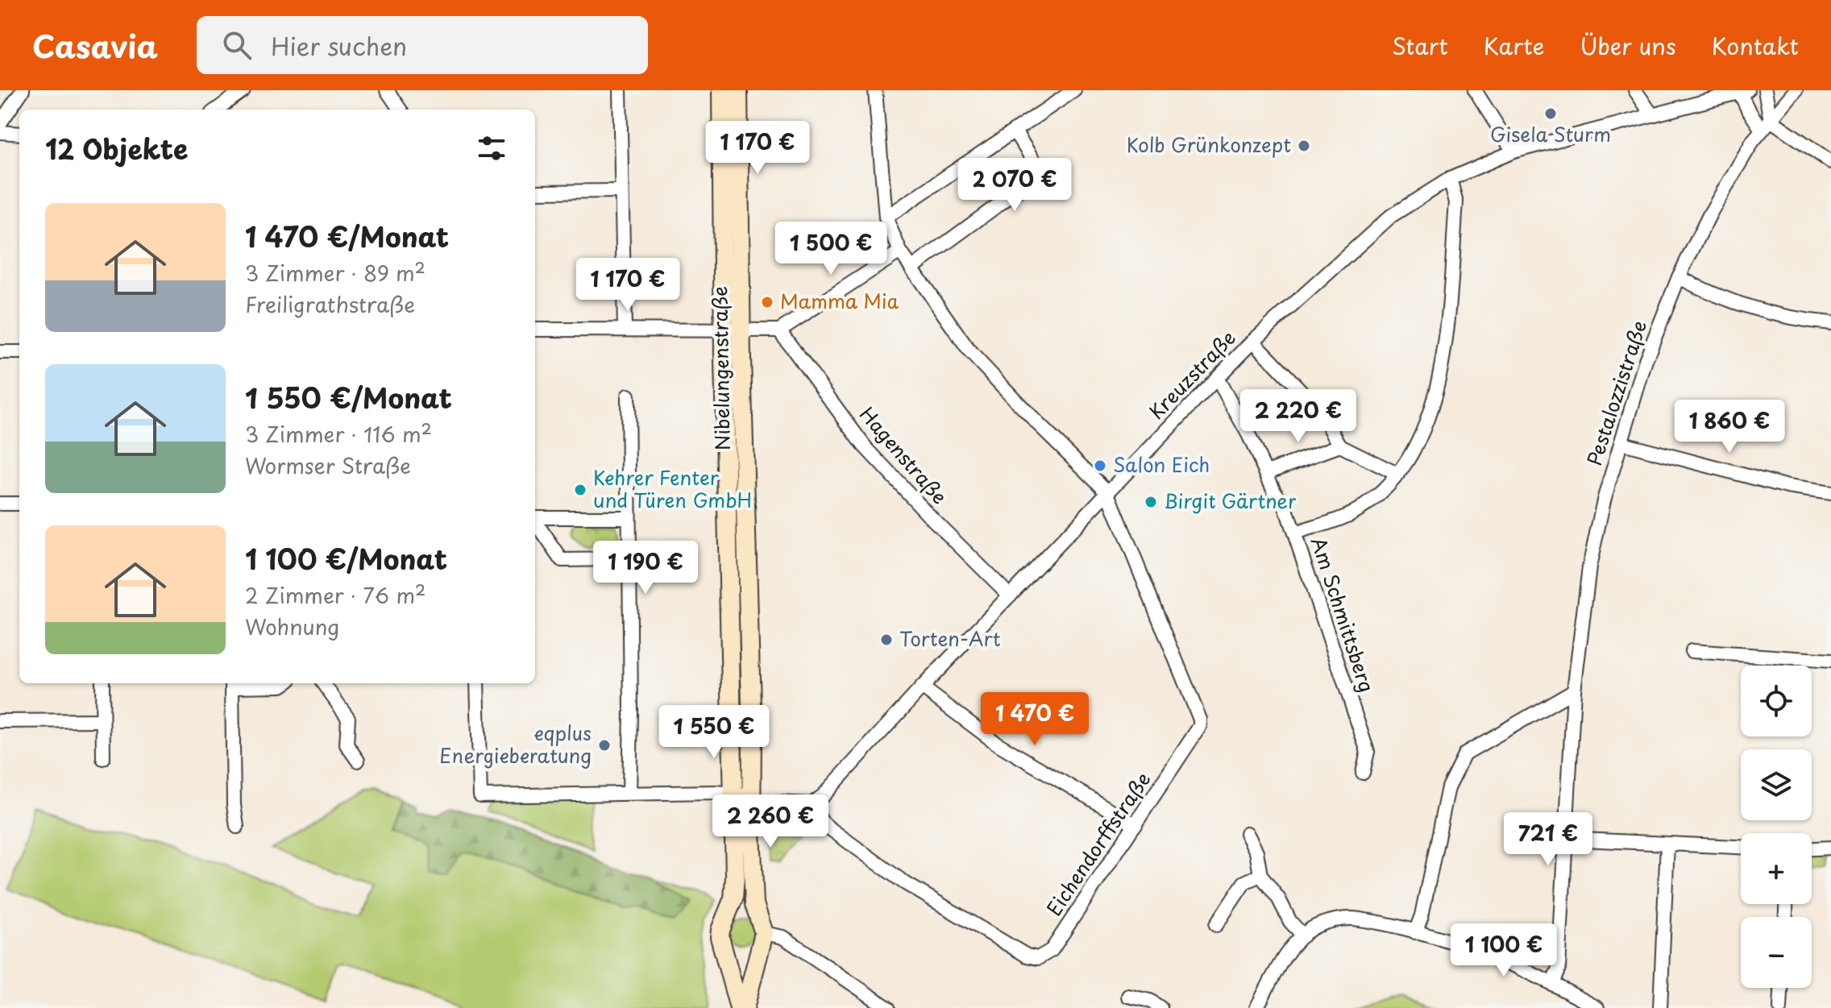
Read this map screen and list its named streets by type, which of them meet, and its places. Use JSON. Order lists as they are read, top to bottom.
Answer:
{
  "streets": {
    "street": [
      "Nibelungenstraße",
      "Kreuzstraße",
      "Pestalozzistraße",
      "Hagenstraße",
      "Am Schmittsberg",
      "Eichendorffstraße"
    ]
  },
  "crossings": [
    ["Kreuzstraße", "Hagenstraße"],
    ["Kreuzstraße", "Am Schmittsberg"],
    ["Kreuzstraße", "Eichendorffstraße"]
  ],
  "places": [
    "Gisela Sturm",
    "Kolb Grünkonzept",
    "Mamma Mia",
    "Salon Eich",
    "Kehrer Fenter und Türen GmbH",
    "Birgit Gärtner",
    "Torten-Art",
    "eqplus Energieberatung"
  ],
  "page": {
    "header": "Casavia",
    "search": "Hier suchen",
    "nav": [
      "Start",
      "Karte",
      "Über uns",
      "Kontakt"
    ],
    "heading": "12 Objekte",
    "price": [
      "1 170 €",
      "2 070 €",
      "1 500 €",
      "1 170 €",
      "2 220 €",
      "1 860 €",
      "1 190 €",
      "1 470 €",
      "1 550 €",
      "2 260 €",
      "721 €",
      "1 100 €"
    ],
    "list": [
      {
        "name": "1 470 €/Monat",
        "note": "3 Zimmer · 89 m² · Freiligrathstraße"
      },
      {
        "name": "1 550 €/Monat",
        "note": "3 Zimmer · 116 m² · Wormser Straße"
      },
      {
        "name": "1 100 €/Monat",
        "note": "2 Zimmer · 76 m² · Wohnung"
      }
    ],
    "map_buttons": ["+", "−"]
  }
}
